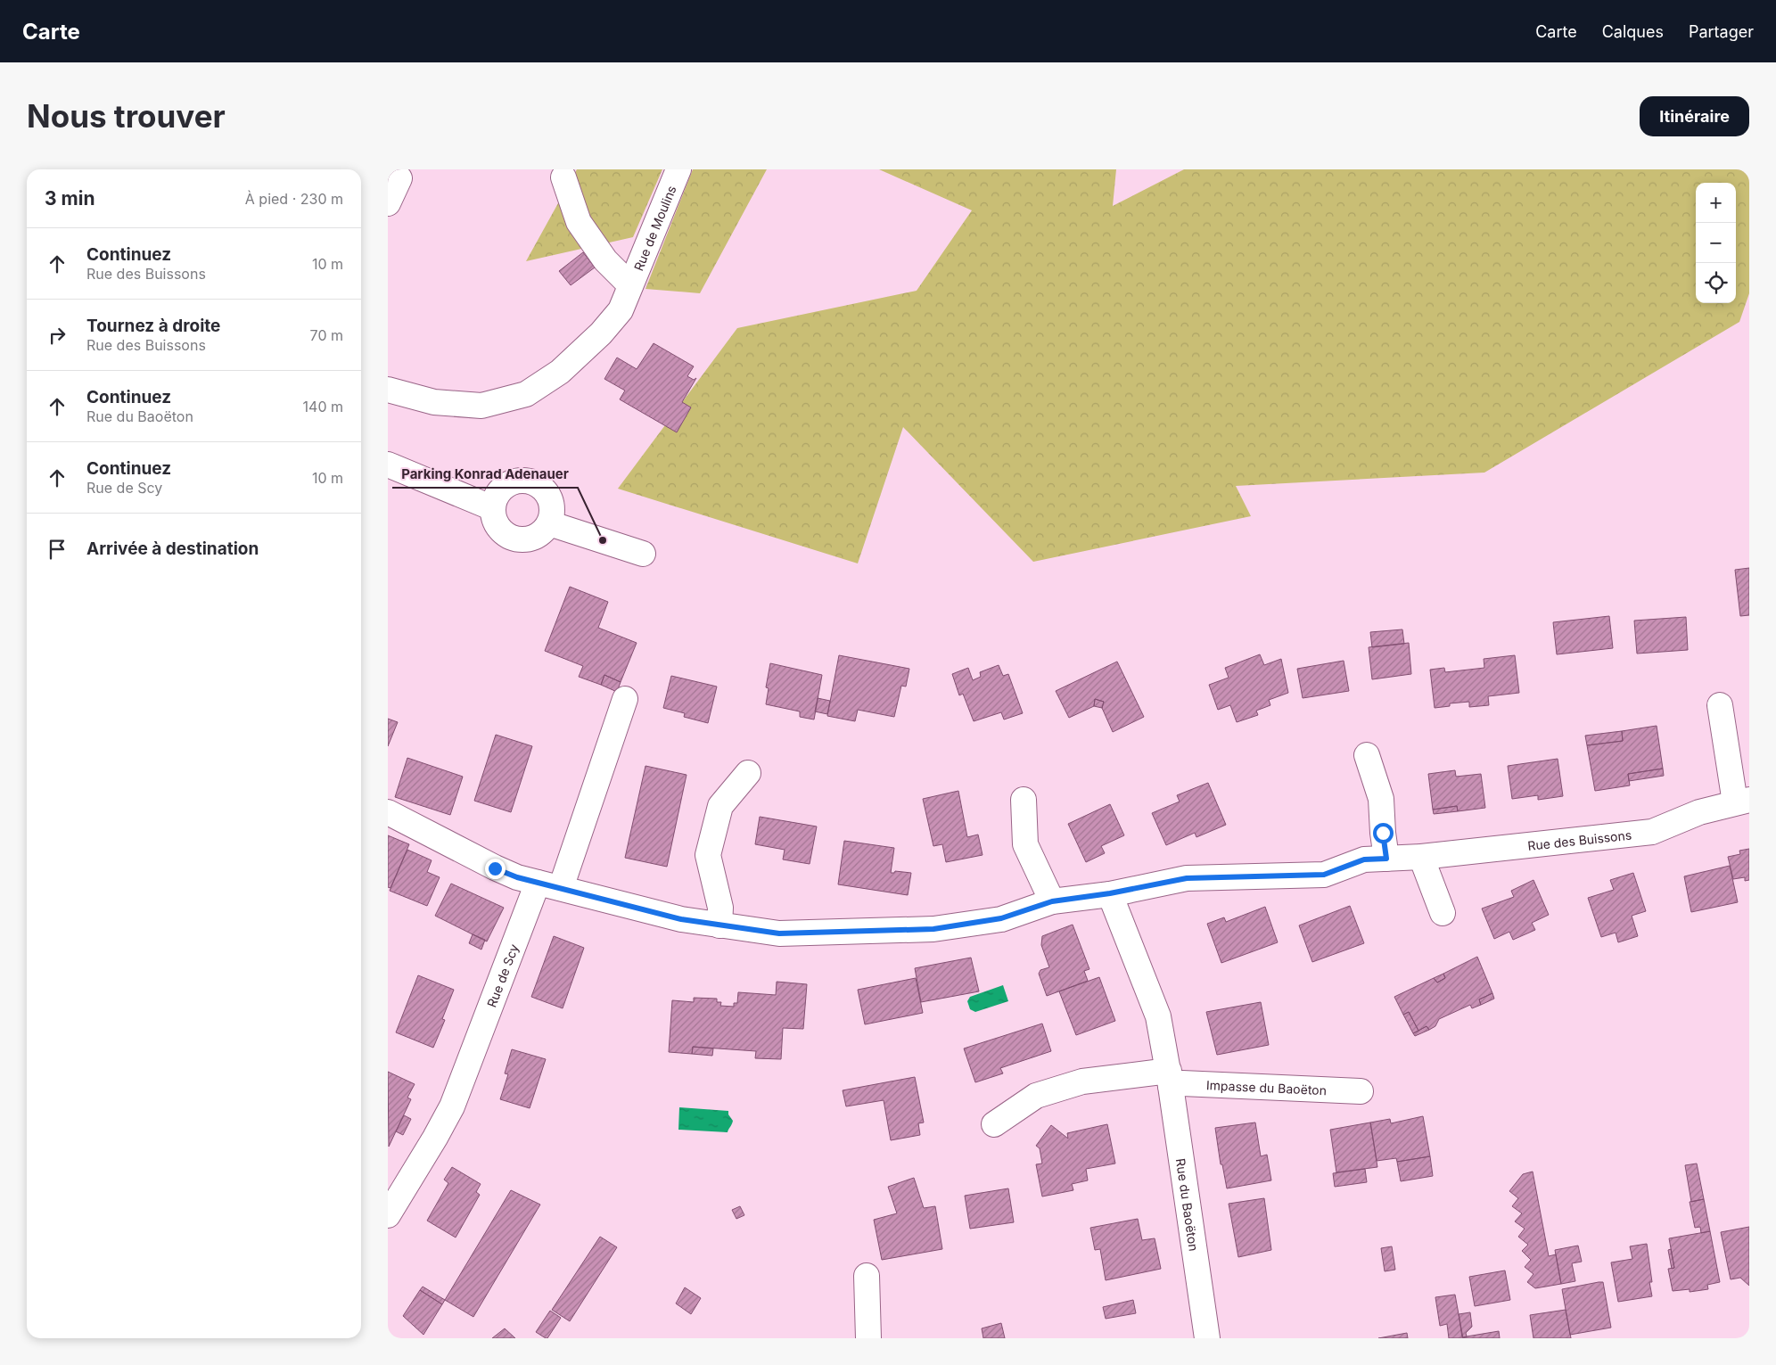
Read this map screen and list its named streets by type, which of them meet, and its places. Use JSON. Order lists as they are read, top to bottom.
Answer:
{
  "streets": {
    "street": [
      "Rue de Moulins",
      "Rue des Buissons",
      "Rue de Scy",
      "Impasse du Baoëton",
      "Rue du Baoëton"
    ]
  },
  "crossings": [
    ["Rue des Buissons", "Rue du Baoëton"],
    ["Impasse du Baoëton", "Rue du Baoëton"]
  ],
  "places": ["Parking Konrad Adenauer"],
  "page": {
    "header": "Carte",
    "nav": ["Carte", "Calques", "Partager"],
    "buttons": "Itinéraire",
    "title": "Nous trouver",
    "heading": ["3 min", "À pied · 230 m"],
    "map_buttons": ["+", "−"],
    "list": [
      ["Continuez", "Rue des Buissons", "10 m"],
      ["Tournez à droite", "Rue des Buissons", "70 m"],
      ["Continuez", "Rue du Baoëton", "140 m"],
      ["Continuez", "Rue de Scy", "10 m"],
      "Arrivée à destination"
    ]
  }
}
